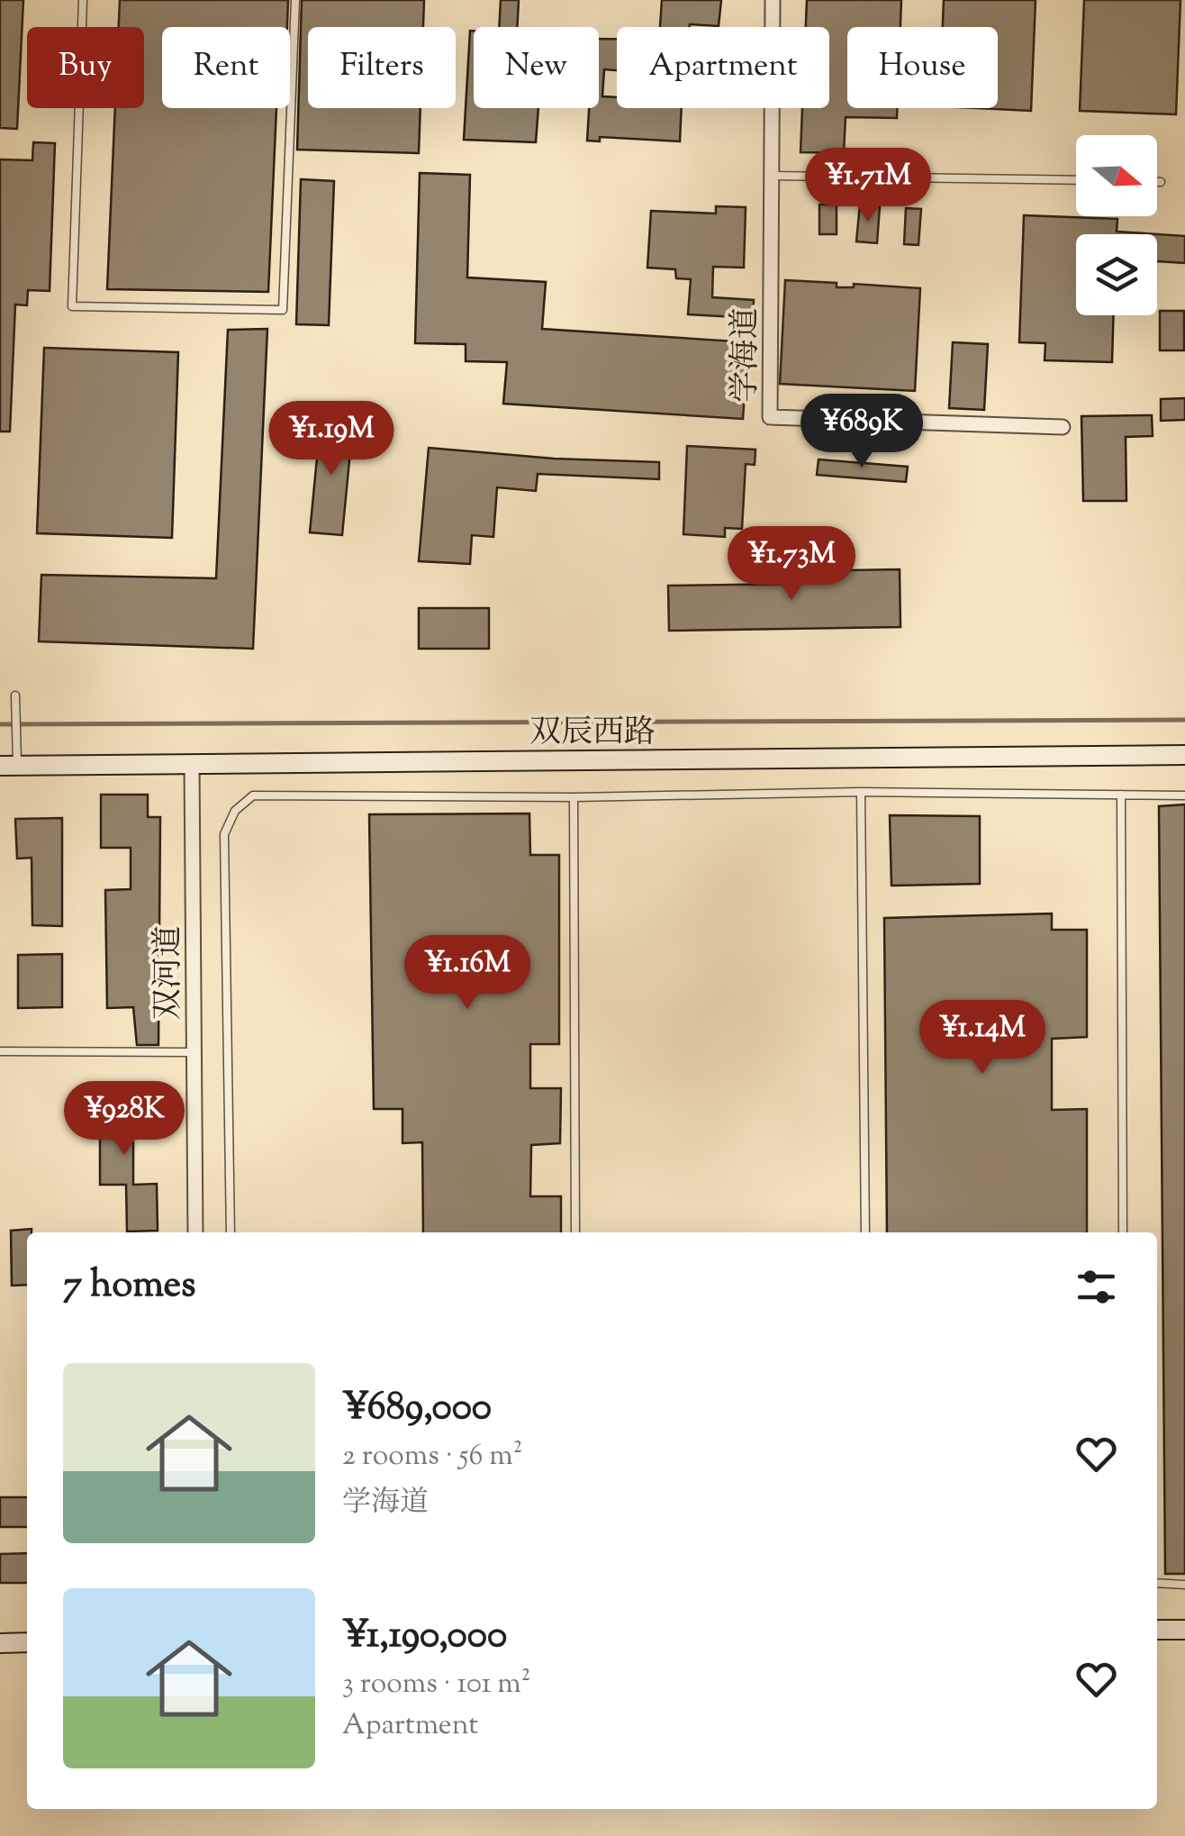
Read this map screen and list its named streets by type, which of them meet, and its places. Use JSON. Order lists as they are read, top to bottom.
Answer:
{
  "streets": {
    "main road": ["双辰西路"],
    "street": ["学海道", "双河道"]
  },
  "crossings": [
    ["双辰西路", "双河道"]
  ],
  "north": "right",
  "page": {
    "chip": [
      "Buy",
      "Rent",
      "Filters",
      "New",
      "Apartment",
      "House"
    ],
    "price": [
      "¥1.71M",
      "¥689K",
      "¥1.19M",
      "¥1.73M",
      "¥1.16M",
      "¥1.14M",
      "¥928K"
    ],
    "heading": "7 homes",
    "list": [
      {
        "name": "¥689,000",
        "note": "2 rooms · 56 m² · 学海道"
      },
      {
        "name": "¥1,190,000",
        "note": "3 rooms · 101 m² · Apartment"
      }
    ]
  }
}
